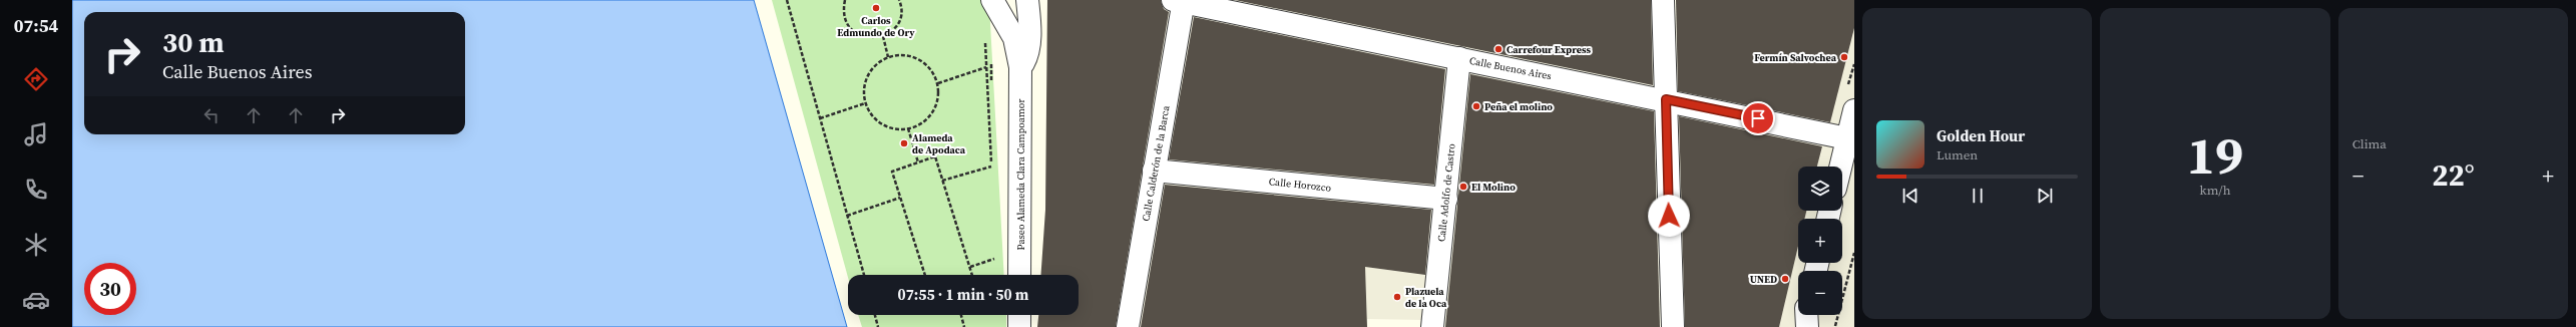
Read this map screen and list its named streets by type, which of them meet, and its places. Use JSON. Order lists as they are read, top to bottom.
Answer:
{
  "streets": {
    "street": [
      "Calle Buenos Aires",
      "Calle Calderón de la Barca",
      "Paseo Alameda Clara Campoamor",
      "Calle Horozco",
      "Calle Adolfo de Castro"
    ]
  },
  "crossings": [
    ["Calle Buenos Aires", "Calle Calderón de la Barca"],
    ["Calle Buenos Aires", "Calle Adolfo de Castro"],
    ["Calle Calderón de la Barca", "Calle Horozco"],
    ["Calle Horozco", "Calle Adolfo de Castro"]
  ],
  "places": [
    "Carlos Edmundo de Ory",
    "Carrefour Express",
    "Fermín Salvochea",
    "Peña el molino",
    "Alameda de Apodaca",
    "El Molino",
    "UNED",
    "Plazuela de la Oca"
  ],
  "page": {
    "tabs": "07:54",
    "tile": [
      ["19", "km/h"],
      "Clima"
    ],
    "turn": ["30 m", "Calle Buenos Aires"],
    "song": ["Golden Hour", "Lumen"],
    "heat": ["−", "22°", "+"],
    "map_buttons": ["+", "−"],
    "limit": "30",
    "trip": "07:55 · 1 min · 50 m"
  }
}
